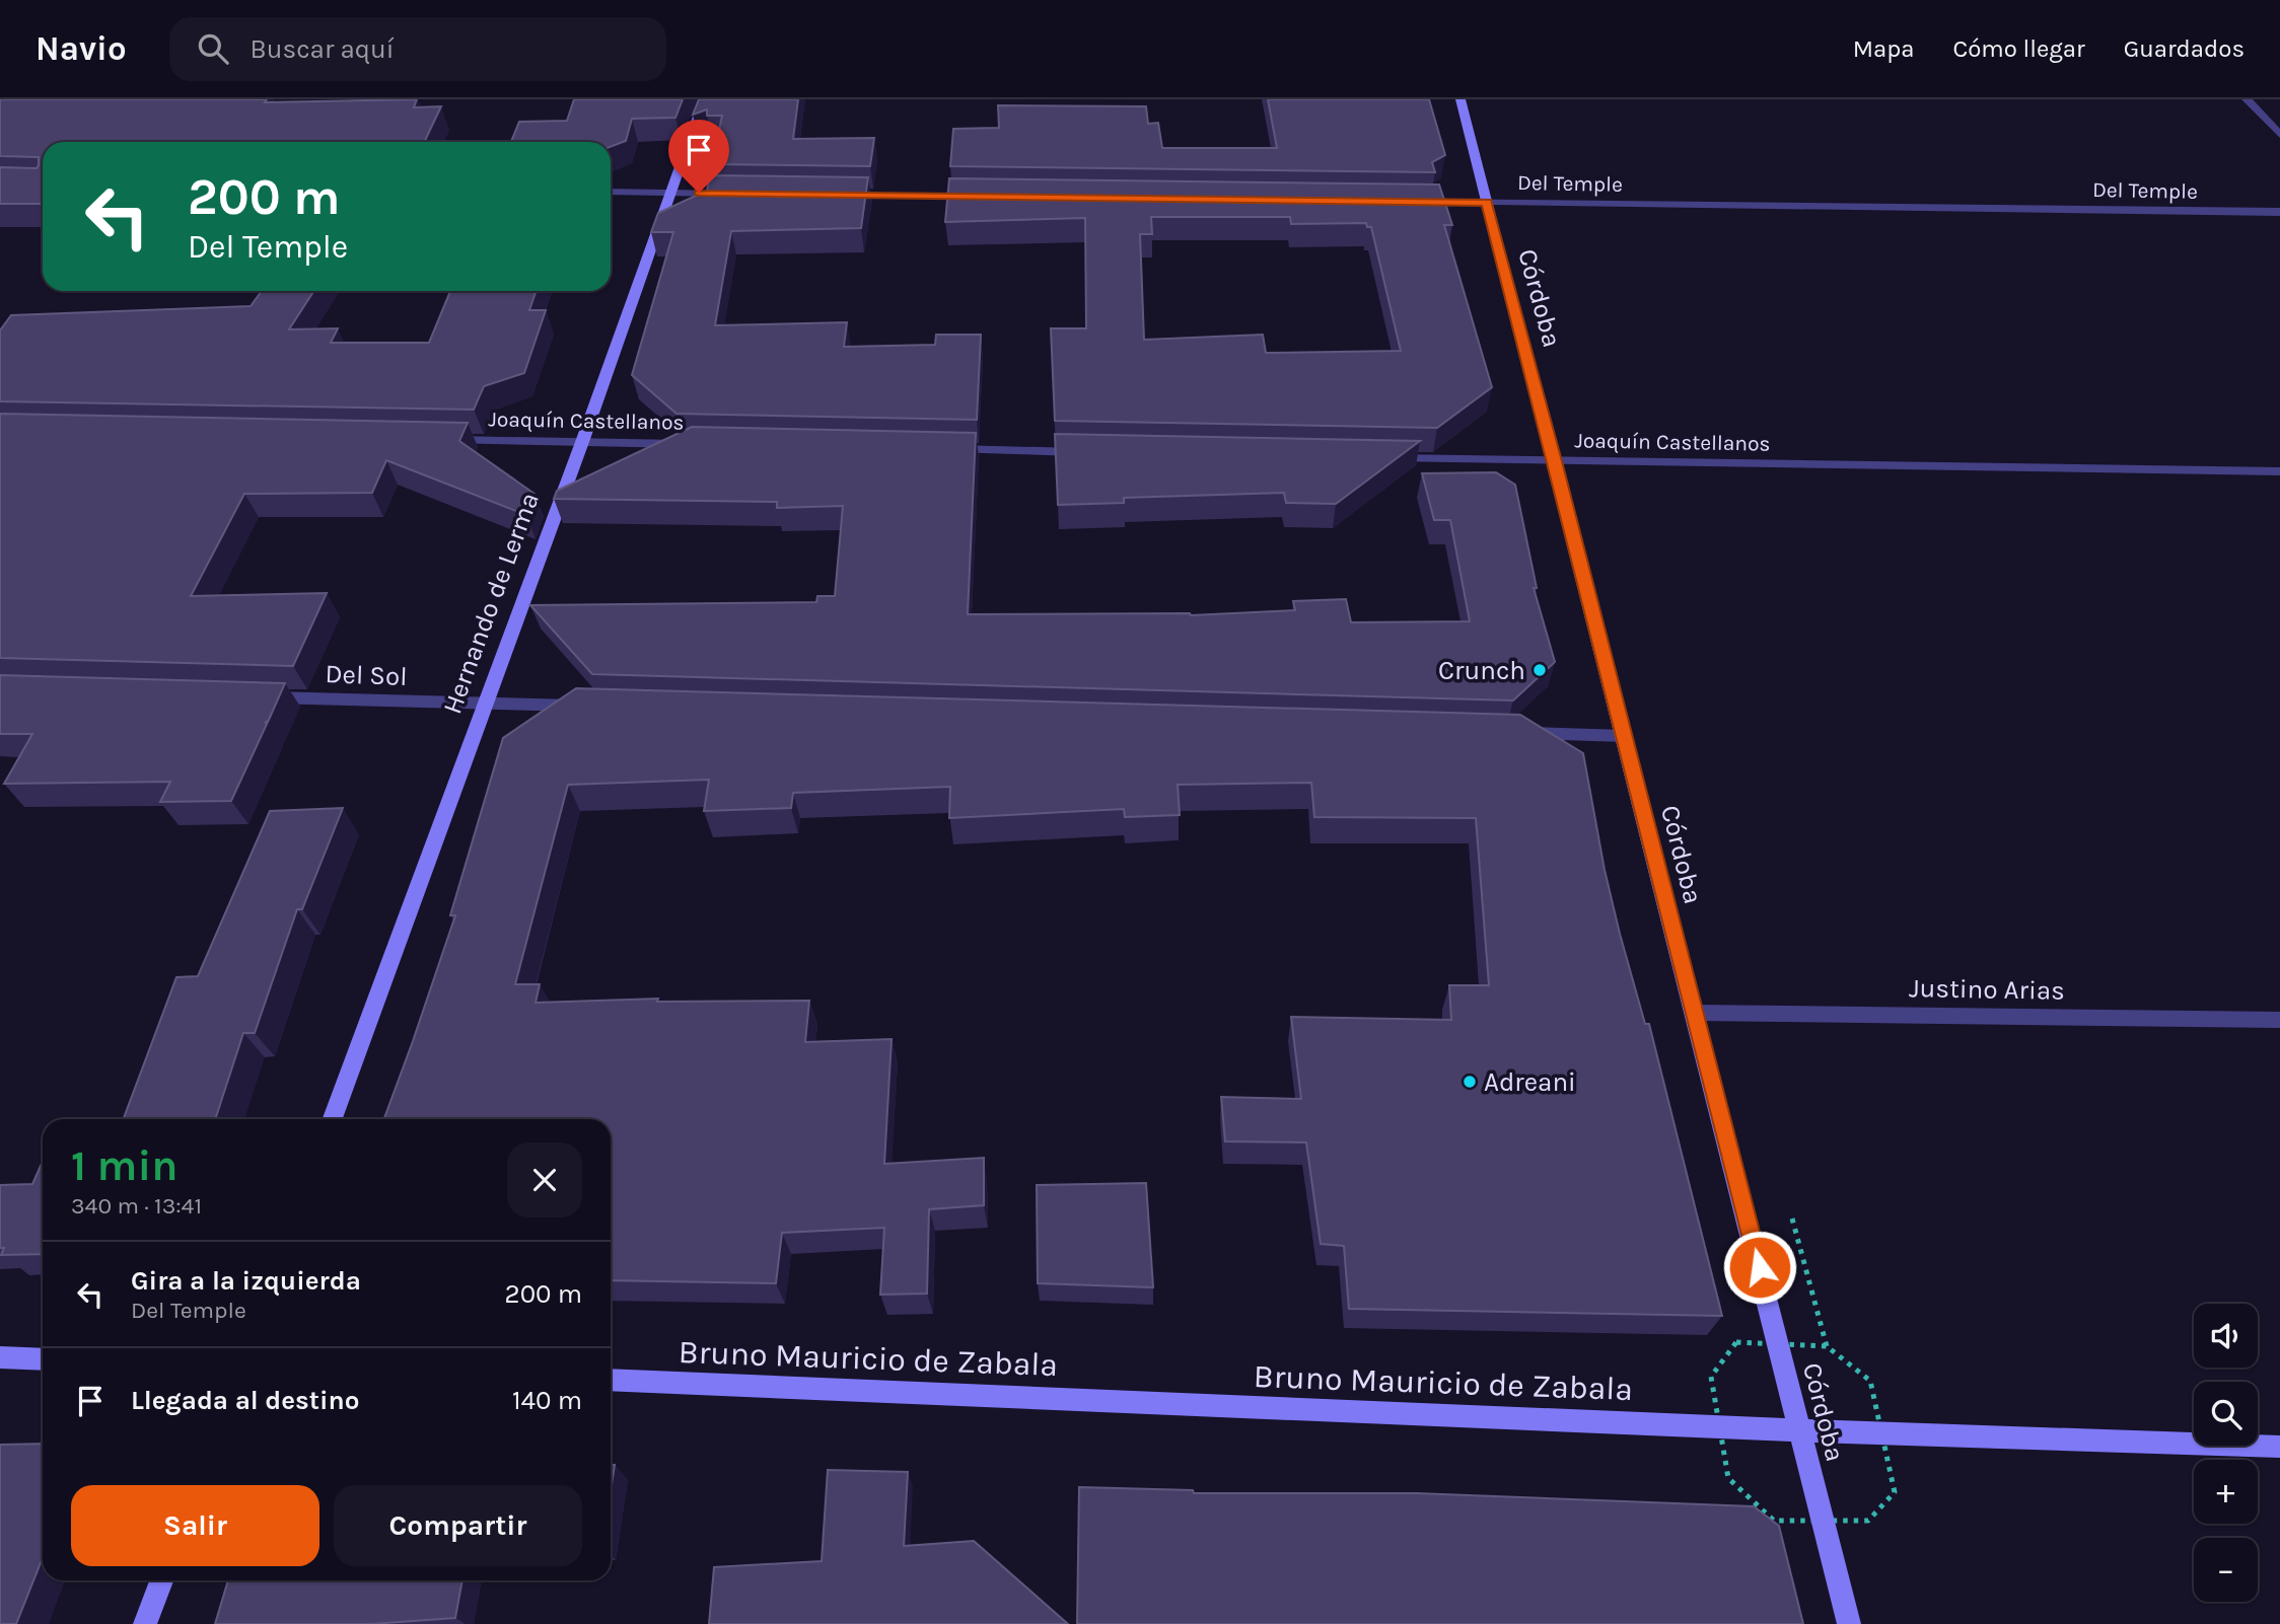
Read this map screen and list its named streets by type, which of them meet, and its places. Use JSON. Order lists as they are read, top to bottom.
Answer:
{
  "streets": {
    "main road": ["Córdoba", "Hernando de Lerma", "Bruno Mauricio de Zabala"],
    "street": [
      "Del Temple",
      "Joaquín Castellanos",
      "Del Sol",
      "Justino Arias"
    ]
  },
  "crossings": [
    ["Del Temple", "Córdoba"],
    ["Córdoba", "Joaquín Castellanos"],
    ["Córdoba", "Justino Arias"],
    ["Córdoba", "Bruno Mauricio de Zabala"],
    ["Joaquín Castellanos", "Hernando de Lerma"],
    ["Hernando de Lerma", "Del Sol"]
  ],
  "places": ["Crunch", "Adreani"],
  "page": {
    "header": "Navio",
    "search": "Buscar aquí",
    "nav": ["Mapa", "Cómo llegar", "Guardados"],
    "turn": ["200 m", "Del Temple"],
    "heading": ["1 min", "340 m · 13:41"],
    "list": [
      {
        "name": "Gira a la izquierda",
        "note": "Del Temple",
        "value": "200 m"
      },
      {
        "name": "Llegada al destino",
        "value": "140 m"
      }
    ],
    "map_buttons": ["+", "−"],
    "buttons": ["Salir", "Compartir"]
  }
}
